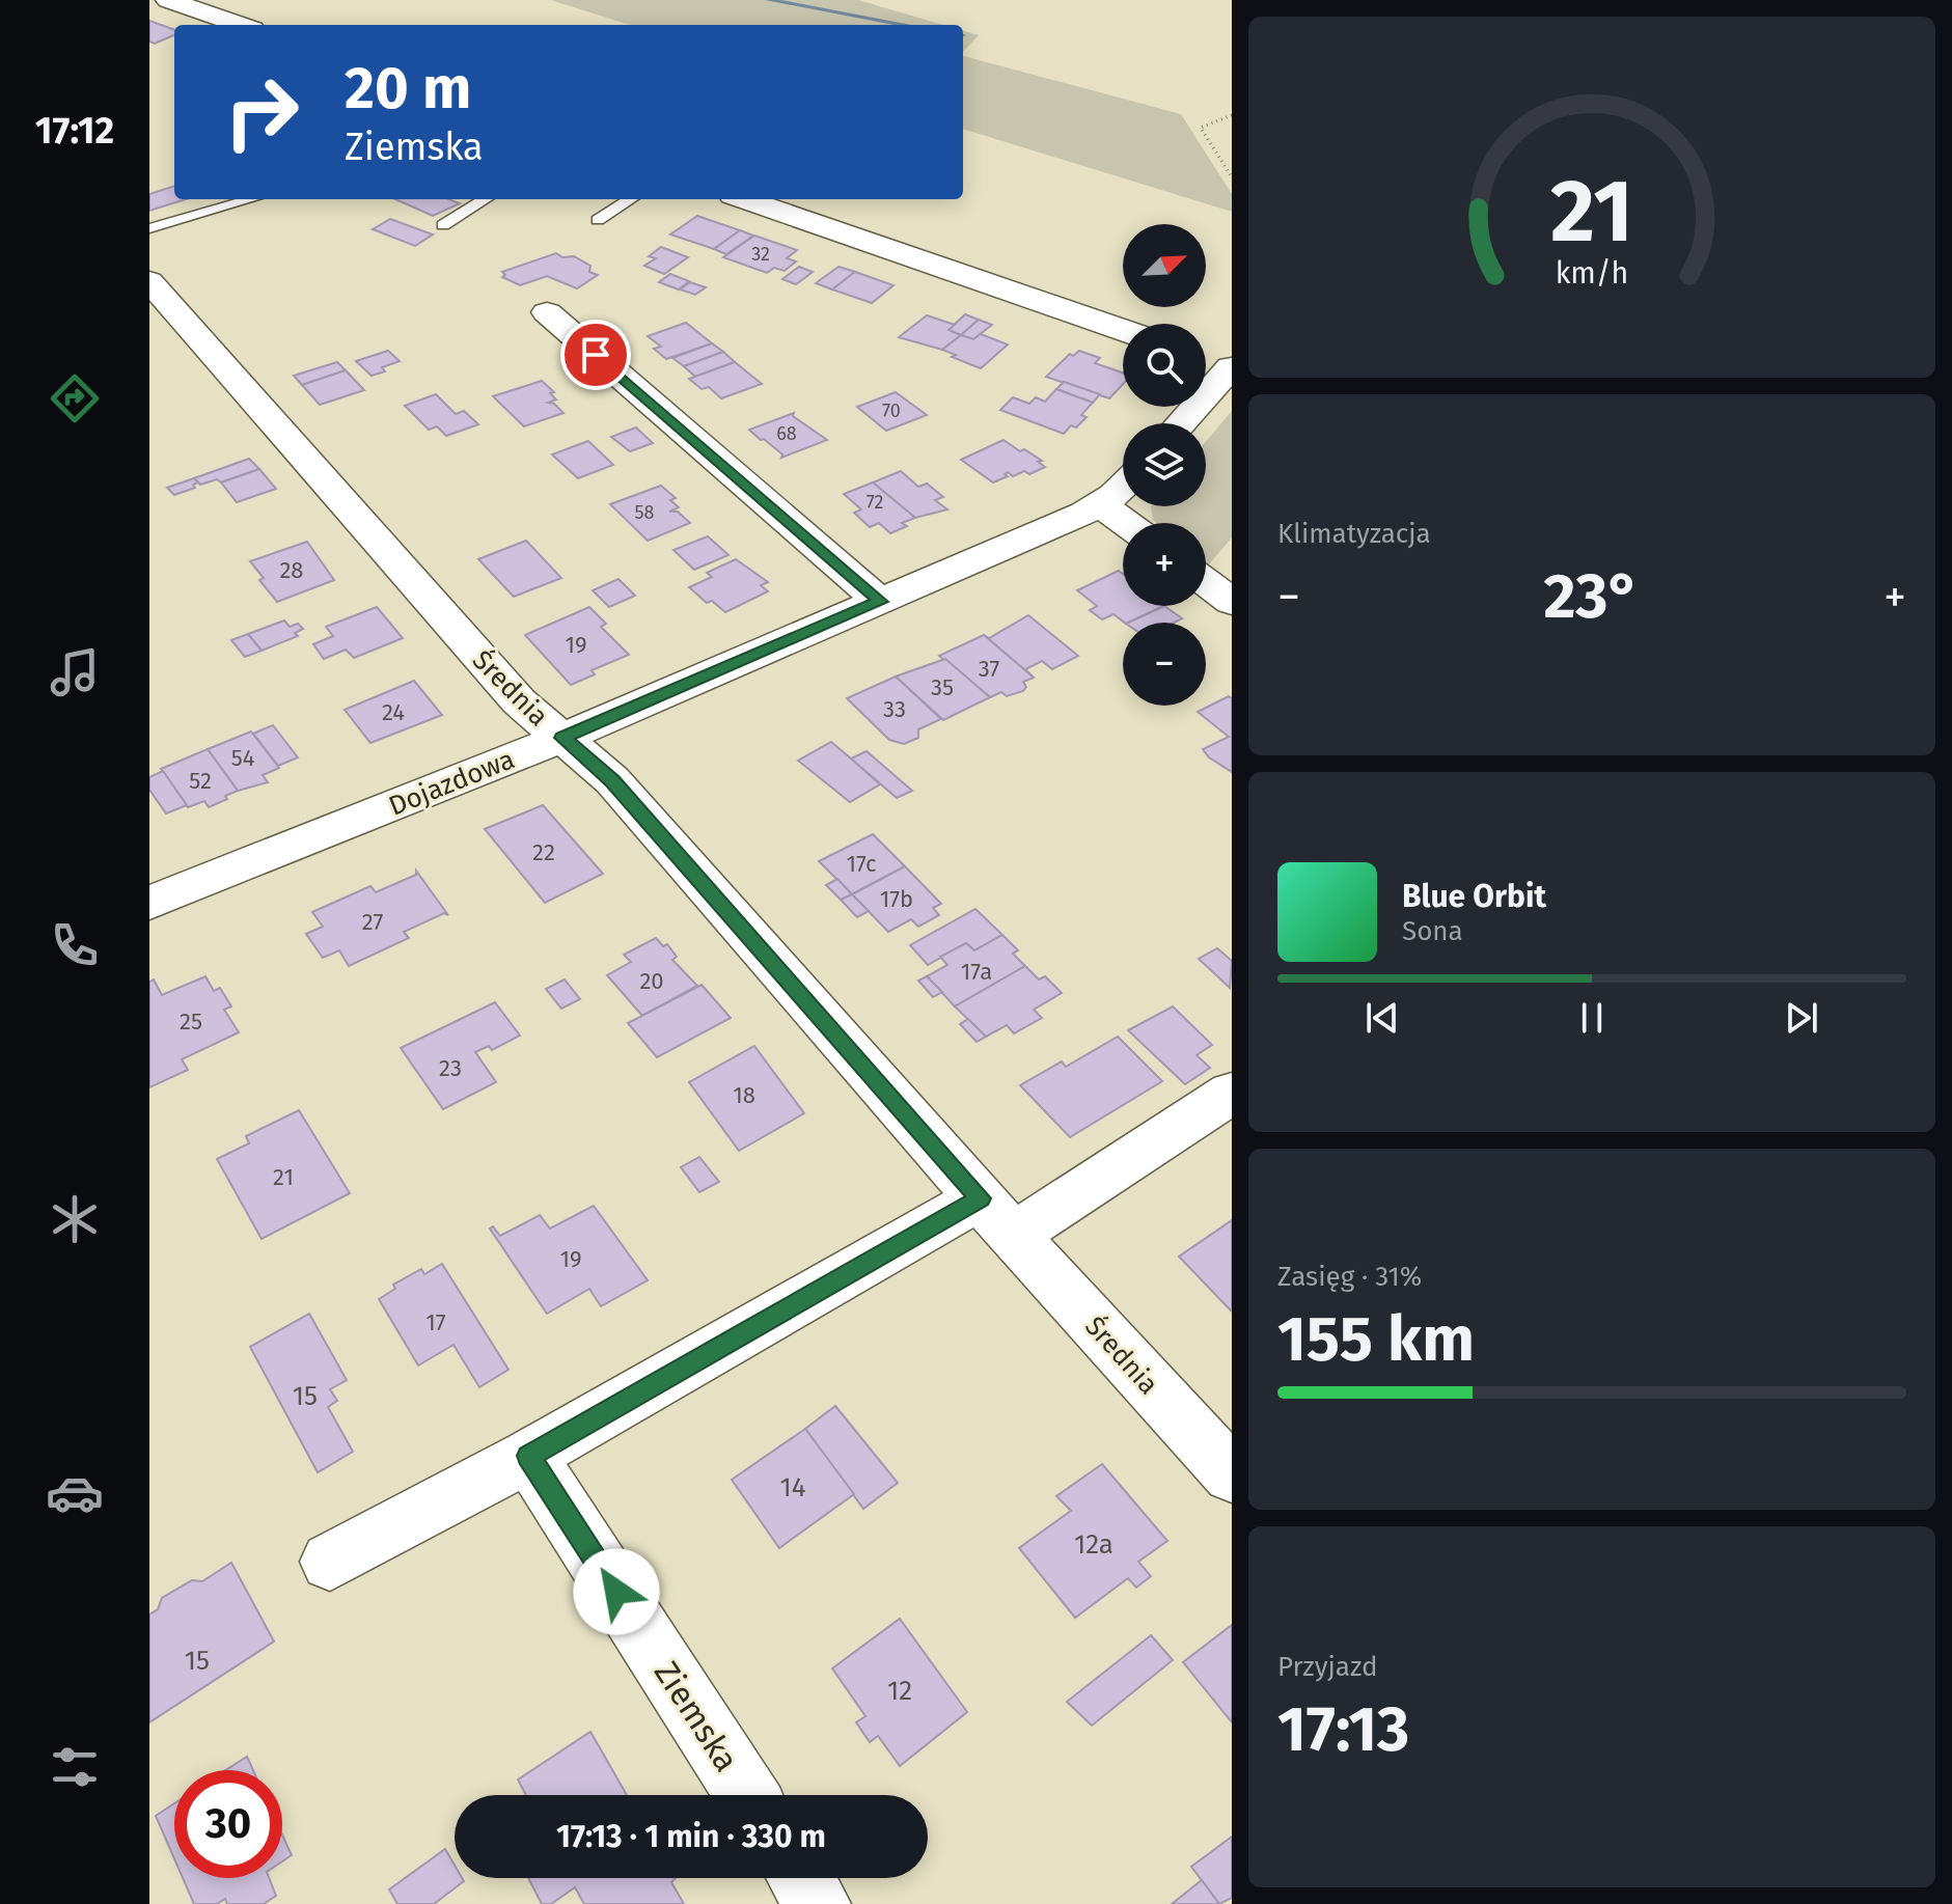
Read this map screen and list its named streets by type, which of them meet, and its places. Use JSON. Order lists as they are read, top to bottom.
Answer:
{
  "streets": {
    "street": ["Średnia", "Dojazdowa", "Ziemska"]
  },
  "crossings": [
    ["Średnia", "Dojazdowa"]
  ],
  "house_numbers": [
    "32",
    "70",
    "68",
    "72",
    "58",
    "28",
    "19",
    "37",
    "35",
    "33",
    "24",
    "54",
    "52",
    "22",
    "17c",
    "17b",
    "27",
    "17a",
    "20",
    "25",
    "23",
    "18",
    "21",
    "19",
    "17",
    "15",
    "14",
    "12a",
    "15",
    "12"
  ],
  "north": "top right",
  "page": {
    "tabs": "17:12",
    "turn": ["20 m", "Ziemska"],
    "map_buttons": ["+", "−"],
    "tile": [
      "Klimatyzacja",
      ["Zasięg · 31%", "155 km"],
      ["Przyjazd", "17:13"]
    ],
    "heat": ["−", "23°", "+"],
    "song": ["Blue Orbit", "Sona"],
    "limit": "30",
    "trip": "17:13 · 1 min · 330 m",
    "gauge": ["21", "km/h"]
  }
}
